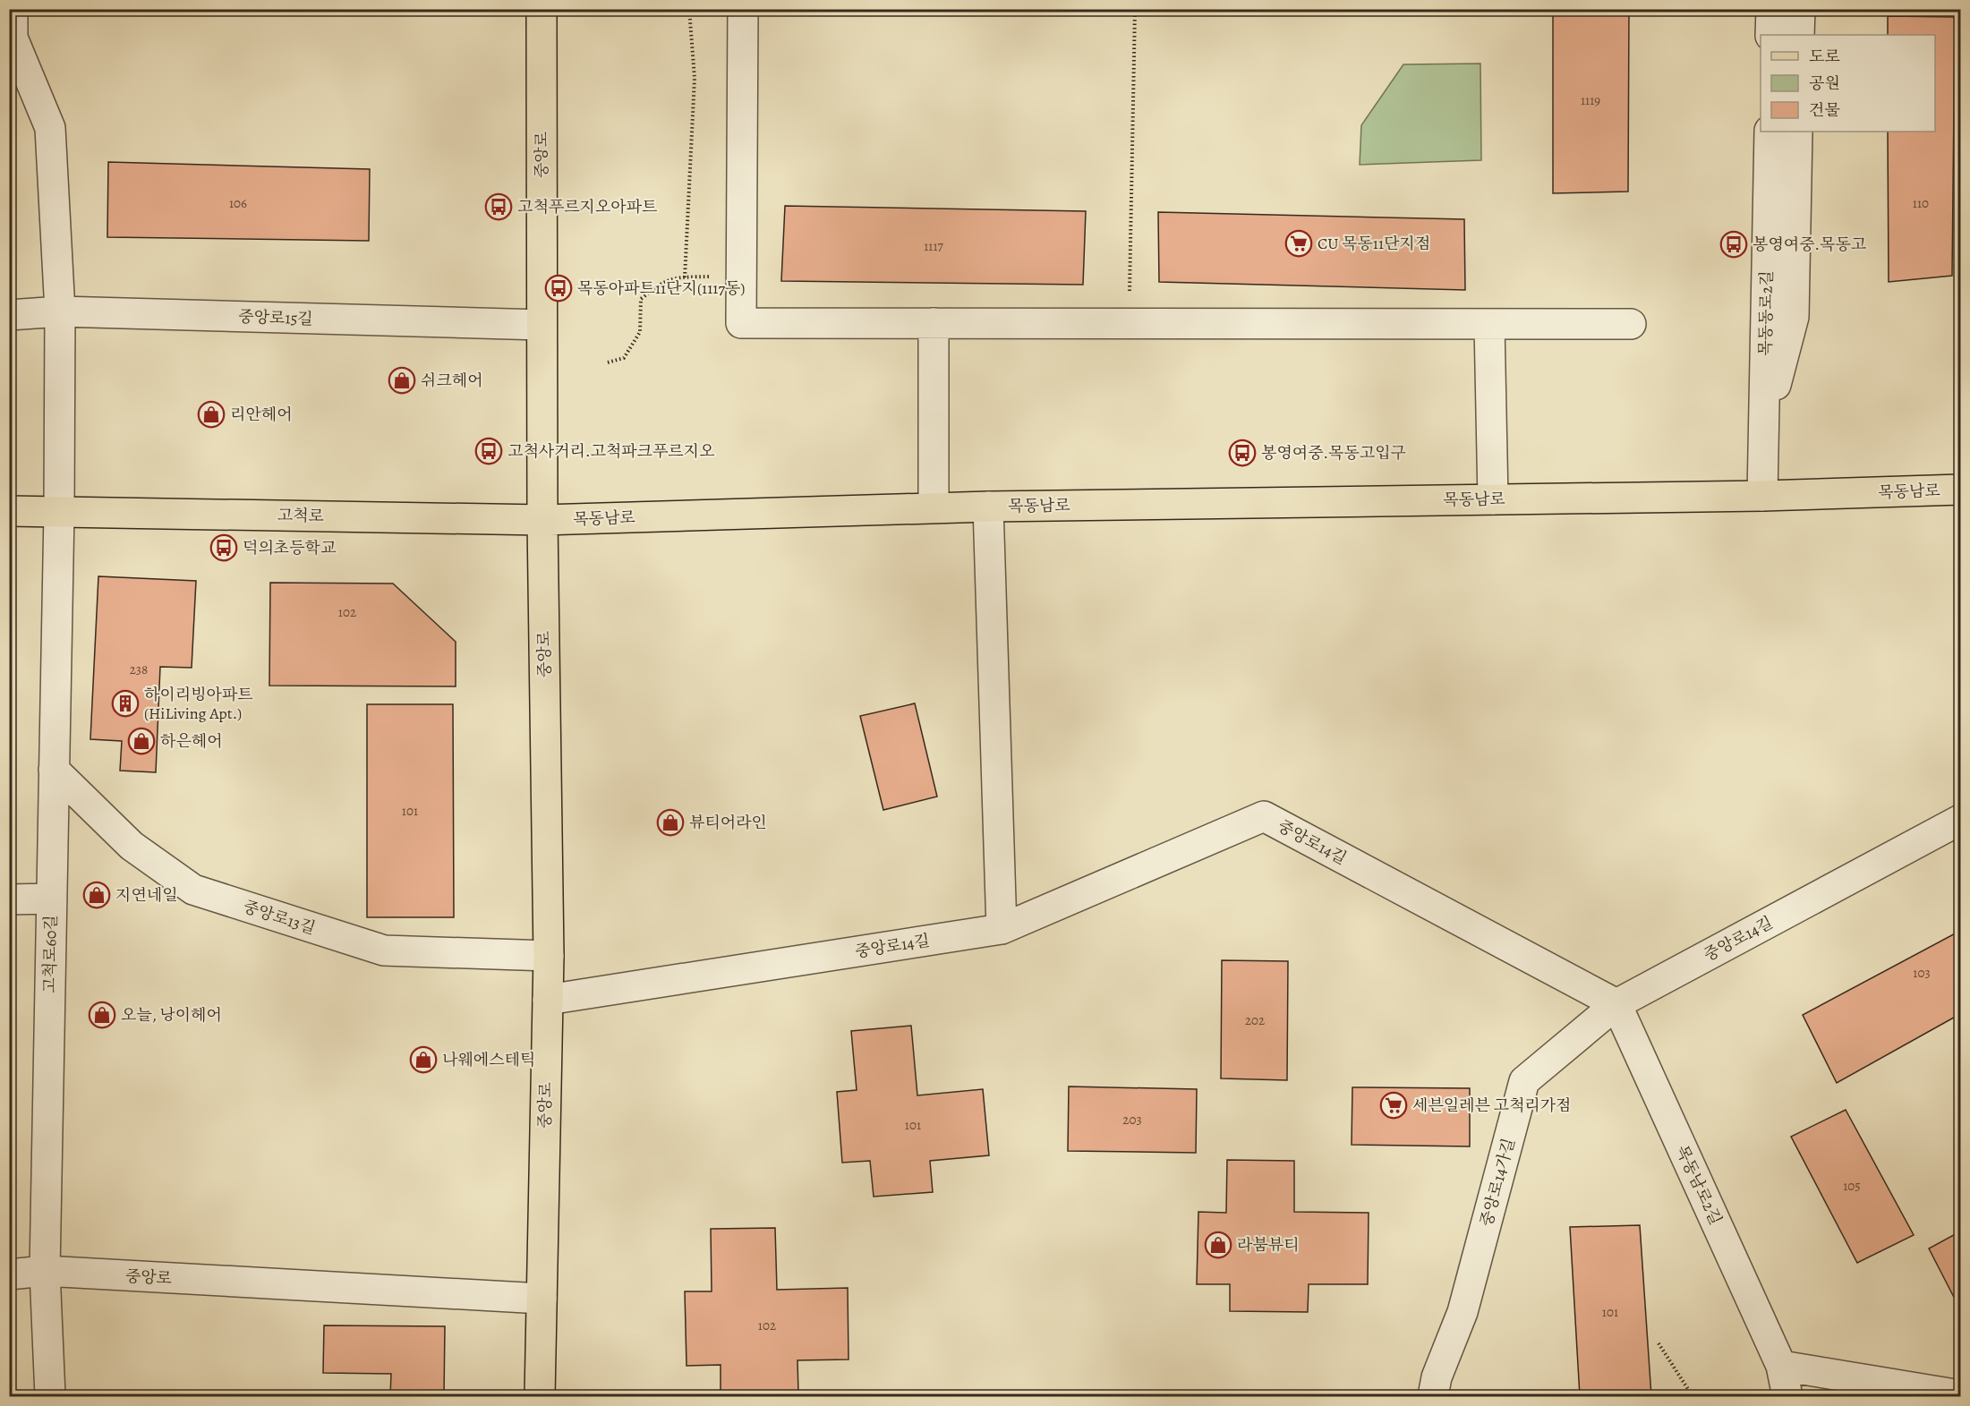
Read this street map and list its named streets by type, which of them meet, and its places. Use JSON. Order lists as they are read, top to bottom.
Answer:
{
  "streets": {
    "main road": ["중앙로", "목동남로", "고척로"],
    "street": [
      "목동동로2길",
      "중앙로15길",
      "중앙로14길",
      "중앙로13길",
      "고척로60길",
      "중앙로14가길",
      "목동남로2길"
    ]
  },
  "crossings": [
    ["중앙로", "중앙로15길"],
    ["중앙로", "목동남로"],
    ["중앙로", "고척로"],
    ["중앙로", "중앙로14길"],
    ["중앙로", "중앙로13길"],
    ["중앙로", "고척로60길"],
    ["목동동로2길", "목동남로"],
    ["목동남로", "고척로"],
    ["목동남로", "중앙로14길"],
    ["고척로", "고척로60길"],
    ["중앙로14길", "중앙로14가길"],
    ["중앙로14길", "목동남로2길"],
    ["중앙로13길", "고척로60길"],
    ["중앙로14가길", "목동남로2길"]
  ],
  "places": {
    "bus stop": [
      "고척푸르지오아파트",
      "봉영여중.목동고",
      "목동아파트11단지(1117동)",
      "고척사거리.고척파크푸르지오",
      "봉영여중.목동고입구",
      "덕의초등학교"
    ],
    "supermarket": ["CU 목동11단지점", "세븐일레븐 고척리가점"],
    "shop": [
      "쉬크헤어",
      "리안헤어",
      "하은헤어",
      "뷰티어라인",
      "지연네일",
      "오늘, 낭이헤어",
      "나웨에스테틱",
      "라붐뷰티"
    ],
    "building": ["하이리빙아파트 (HiLiving Apt.)"]
  },
  "house_numbers": [
    "1119",
    "106",
    "110",
    "1117",
    "102",
    "238",
    "101",
    "103",
    "202",
    "203",
    "101",
    "105",
    "101",
    "102"
  ],
  "legend": ["도로", "공원", "건물"]
}
